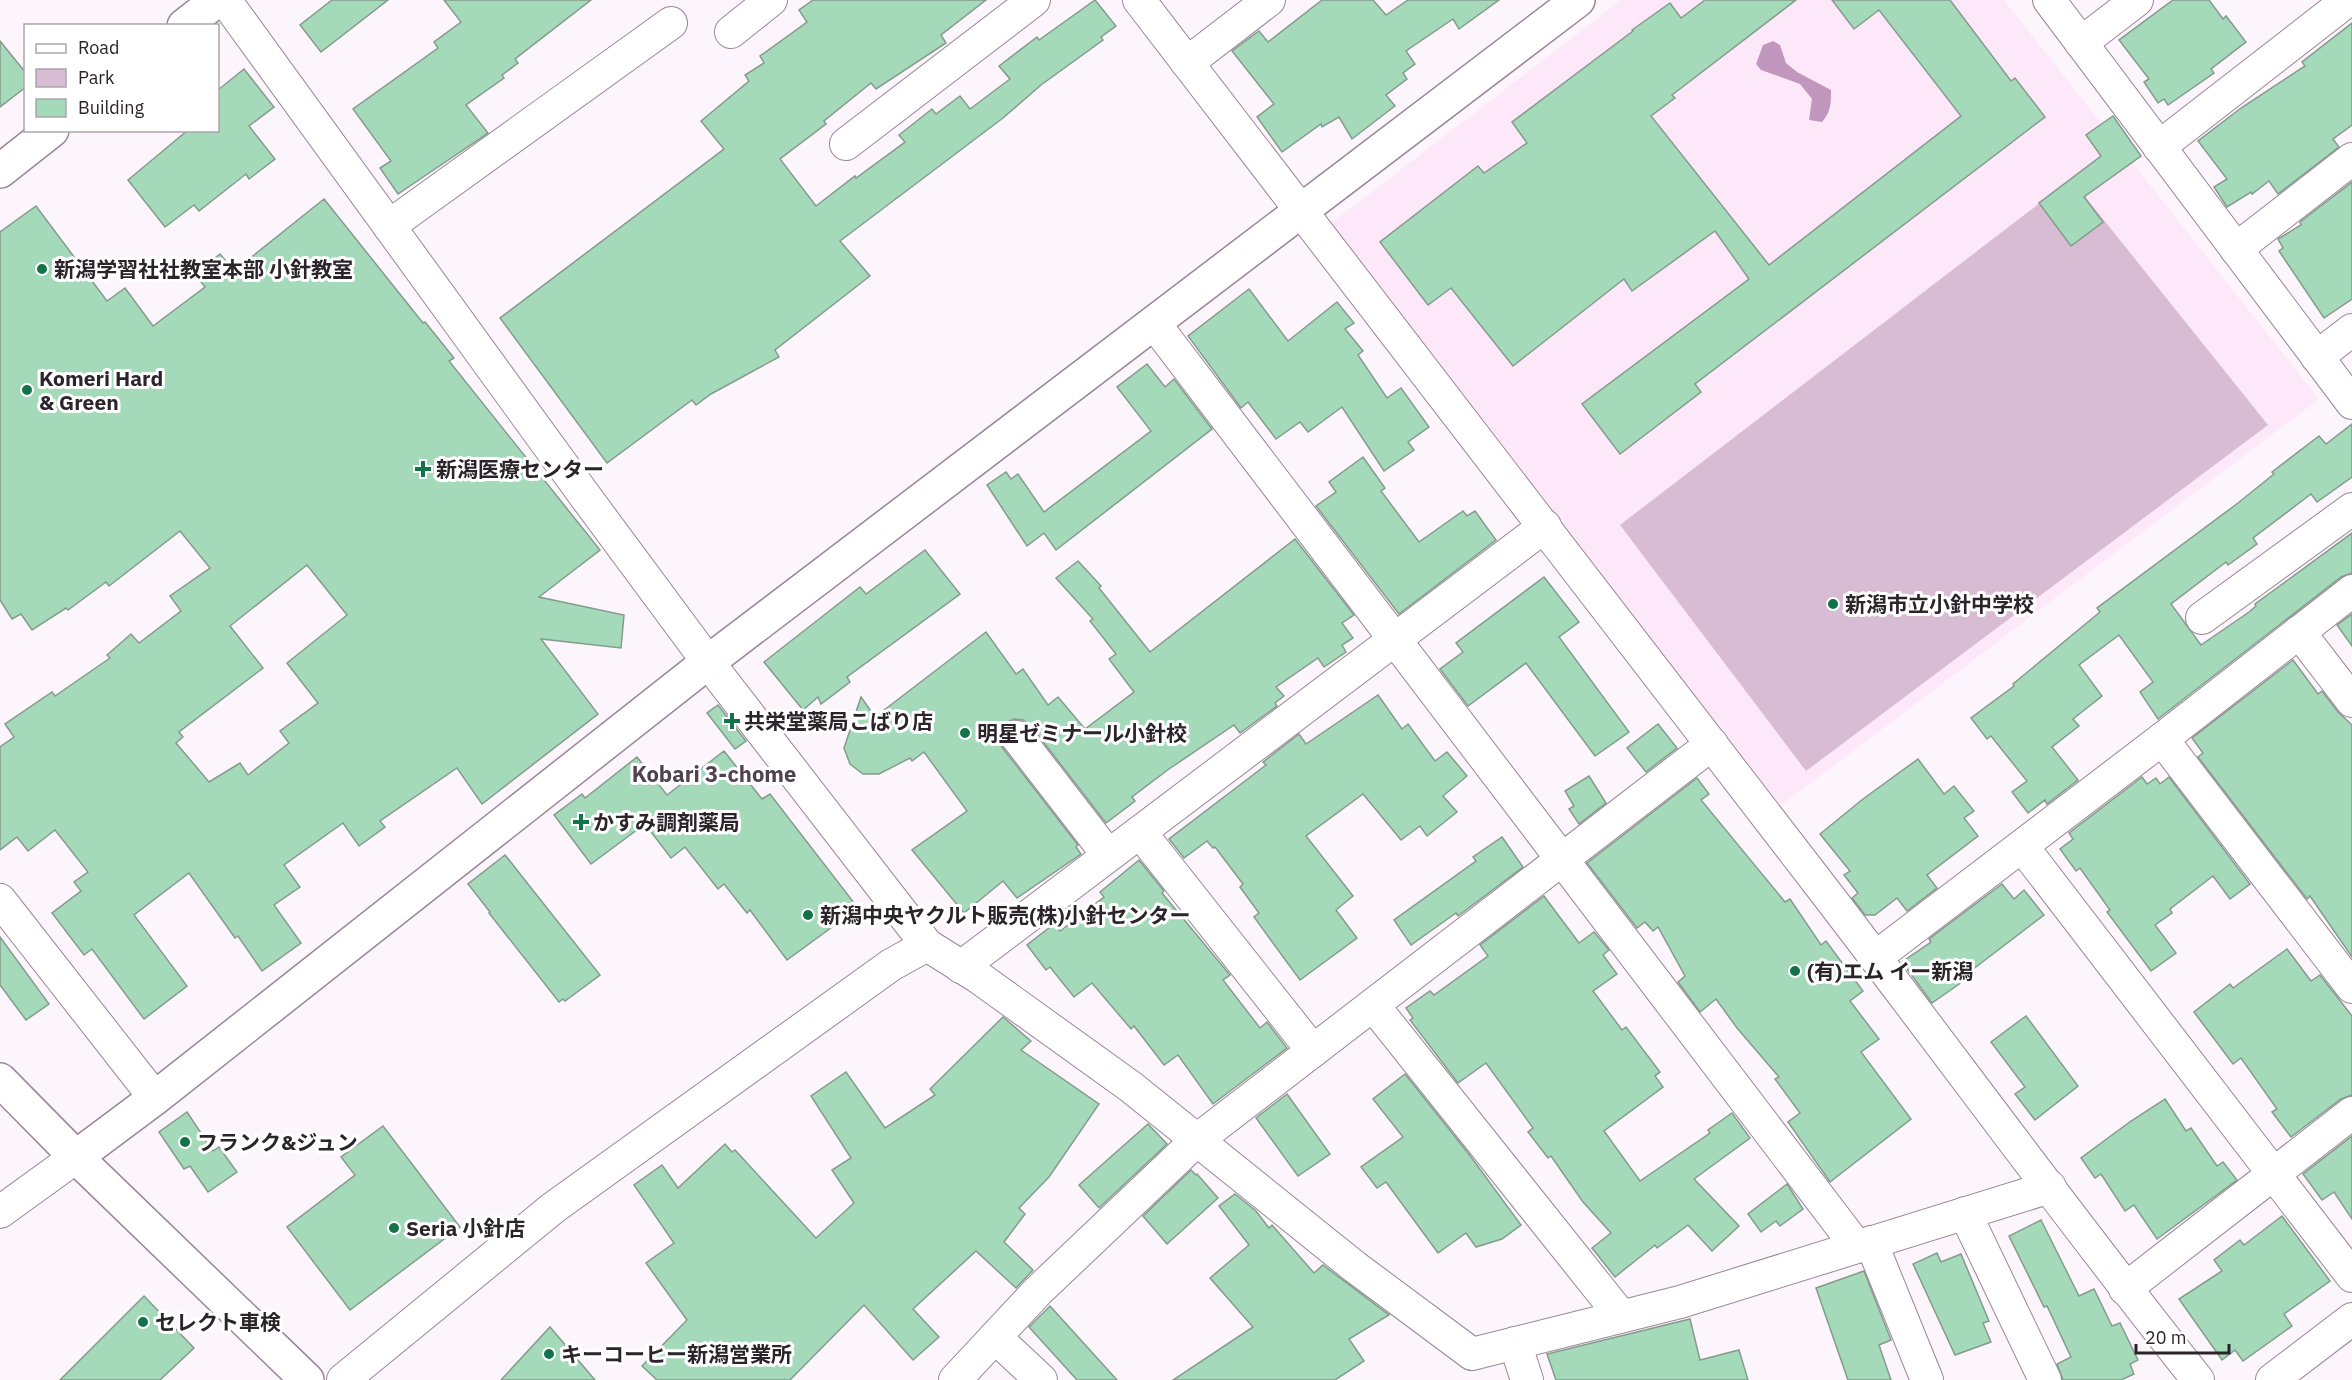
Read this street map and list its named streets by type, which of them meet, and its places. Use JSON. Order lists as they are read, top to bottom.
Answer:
{
  "districts": ["Kobari 3-chome"],
  "places": {
    "other": [
      "新潟学習社社教室本部 小針教室",
      "Komeri Hard & Green",
      "新潟市立小針中学校",
      "明星ゼミナール小針校",
      "新潟中央ヤクルト販売(株)小針センター",
      "(有)エム イー新潟",
      "フランク&ジュン",
      "Seria 小針店",
      "セレクト車検",
      "キーコーヒー新潟営業所"
    ],
    "health": ["新潟医療センター", "共栄堂薬局こばり店", "かすみ調剤薬局"]
  },
  "legend": ["Road", "Park", "Building"],
  "scale_bar": "20 m"
}
